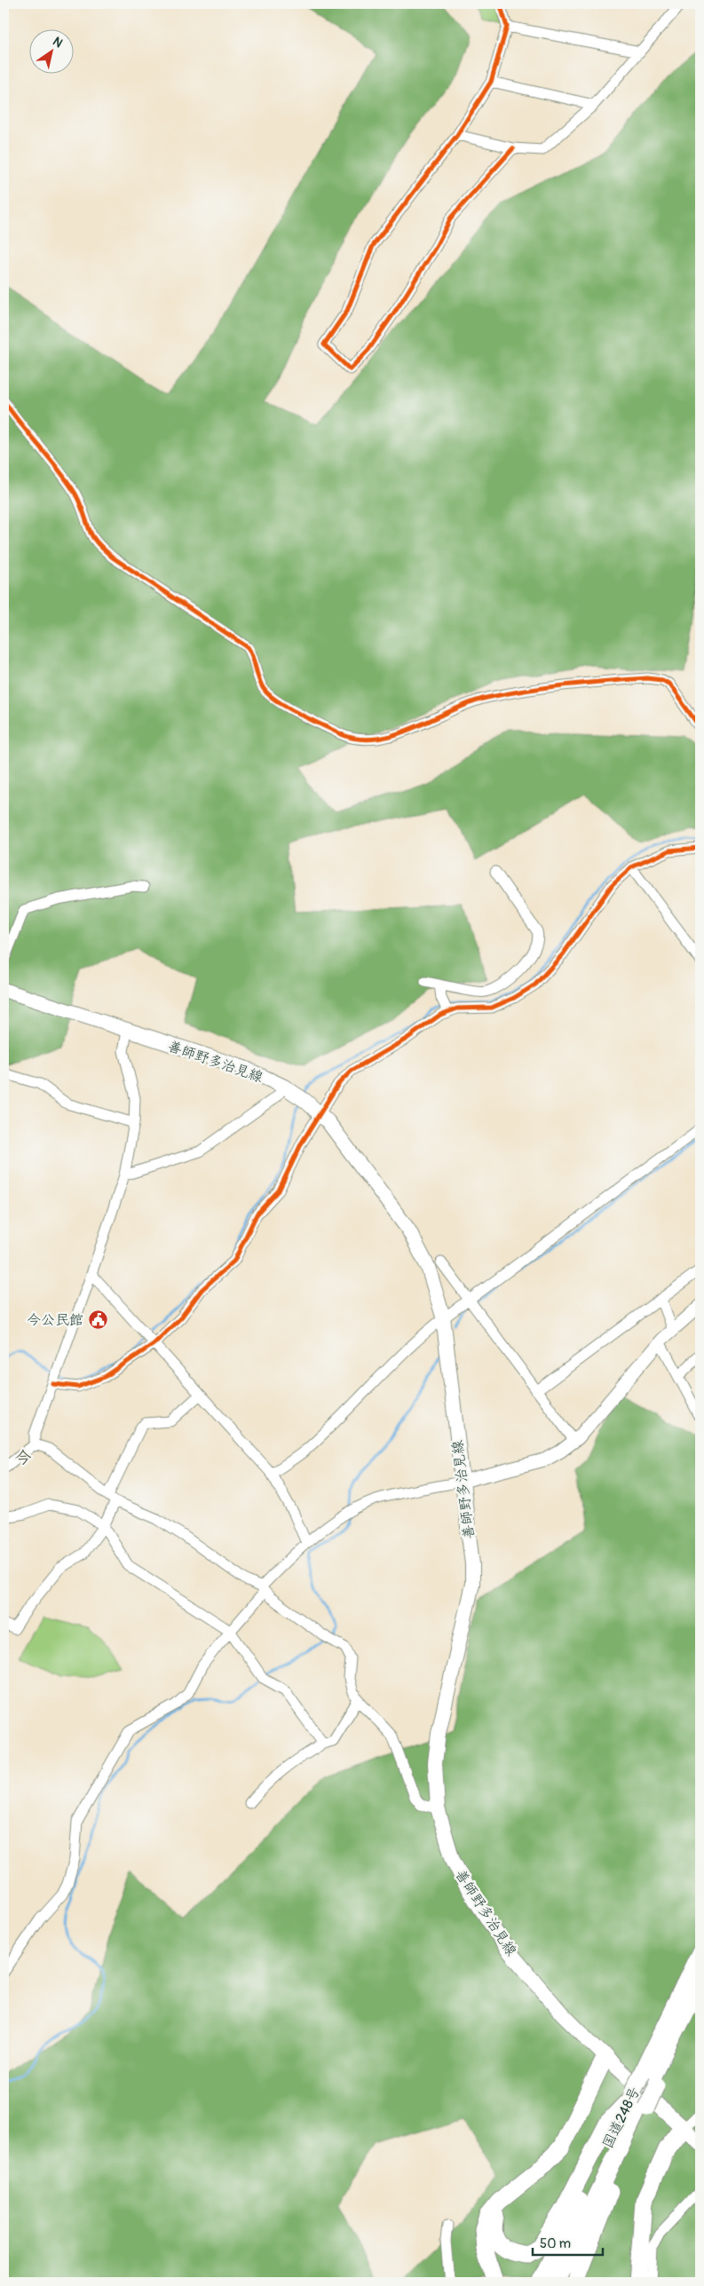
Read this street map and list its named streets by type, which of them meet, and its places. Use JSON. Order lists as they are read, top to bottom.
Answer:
{
  "streets": {
    "highway": ["国道248号"],
    "main road": ["善師野多治見線"]
  },
  "districts": ["今"],
  "places": {
    "public building": ["今公民館"]
  },
  "scale_bar": "50 m",
  "north": "top right"
}
